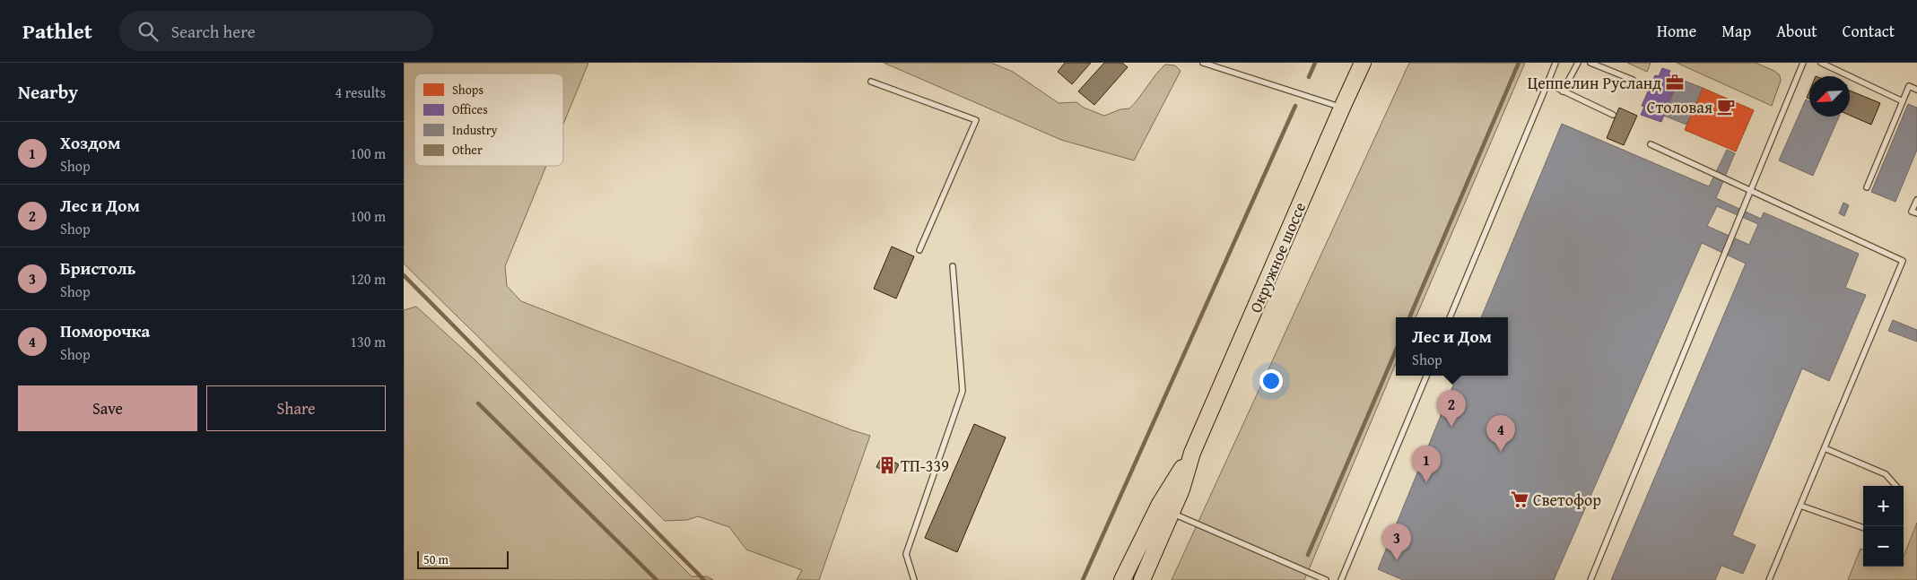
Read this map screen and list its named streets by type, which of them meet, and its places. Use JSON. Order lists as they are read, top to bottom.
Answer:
{
  "streets": {
    "main road": ["Окружное шоссе"]
  },
  "places": {
    "office": ["Цеппелин Русланд"],
    "cafe": ["Столовая"],
    "building": ["ТП-339"],
    "supermarket": ["Светофор"]
  },
  "legend": [
    "Shops",
    "Offices",
    "Industry",
    "Other"
  ],
  "scale_bar": "50 m",
  "north": "bottom left",
  "page": {
    "header": "Pathlet",
    "search": "Search here",
    "nav": [
      "Home",
      "Map",
      "About",
      "Contact"
    ],
    "heading": ["Nearby", "4 results"],
    "list": [
      {
        "mark": "1",
        "name": "Хоздом",
        "note": "Shop",
        "value": "100 m"
      },
      {
        "mark": "2",
        "name": "Лес и Дом",
        "note": "Shop",
        "value": "100 m"
      },
      {
        "mark": "3",
        "name": "Бристоль",
        "note": "Shop",
        "value": "120 m"
      },
      {
        "mark": "4",
        "name": "Поморочка",
        "note": "Shop",
        "value": "130 m"
      }
    ],
    "popup": ["Лес и Дом", "Shop"],
    "buttons": ["Save", "Share"],
    "pins": [
      "2",
      "4",
      "1",
      "3"
    ],
    "map_buttons": ["+", "−"],
    "scale": "50 m"
  }
}
